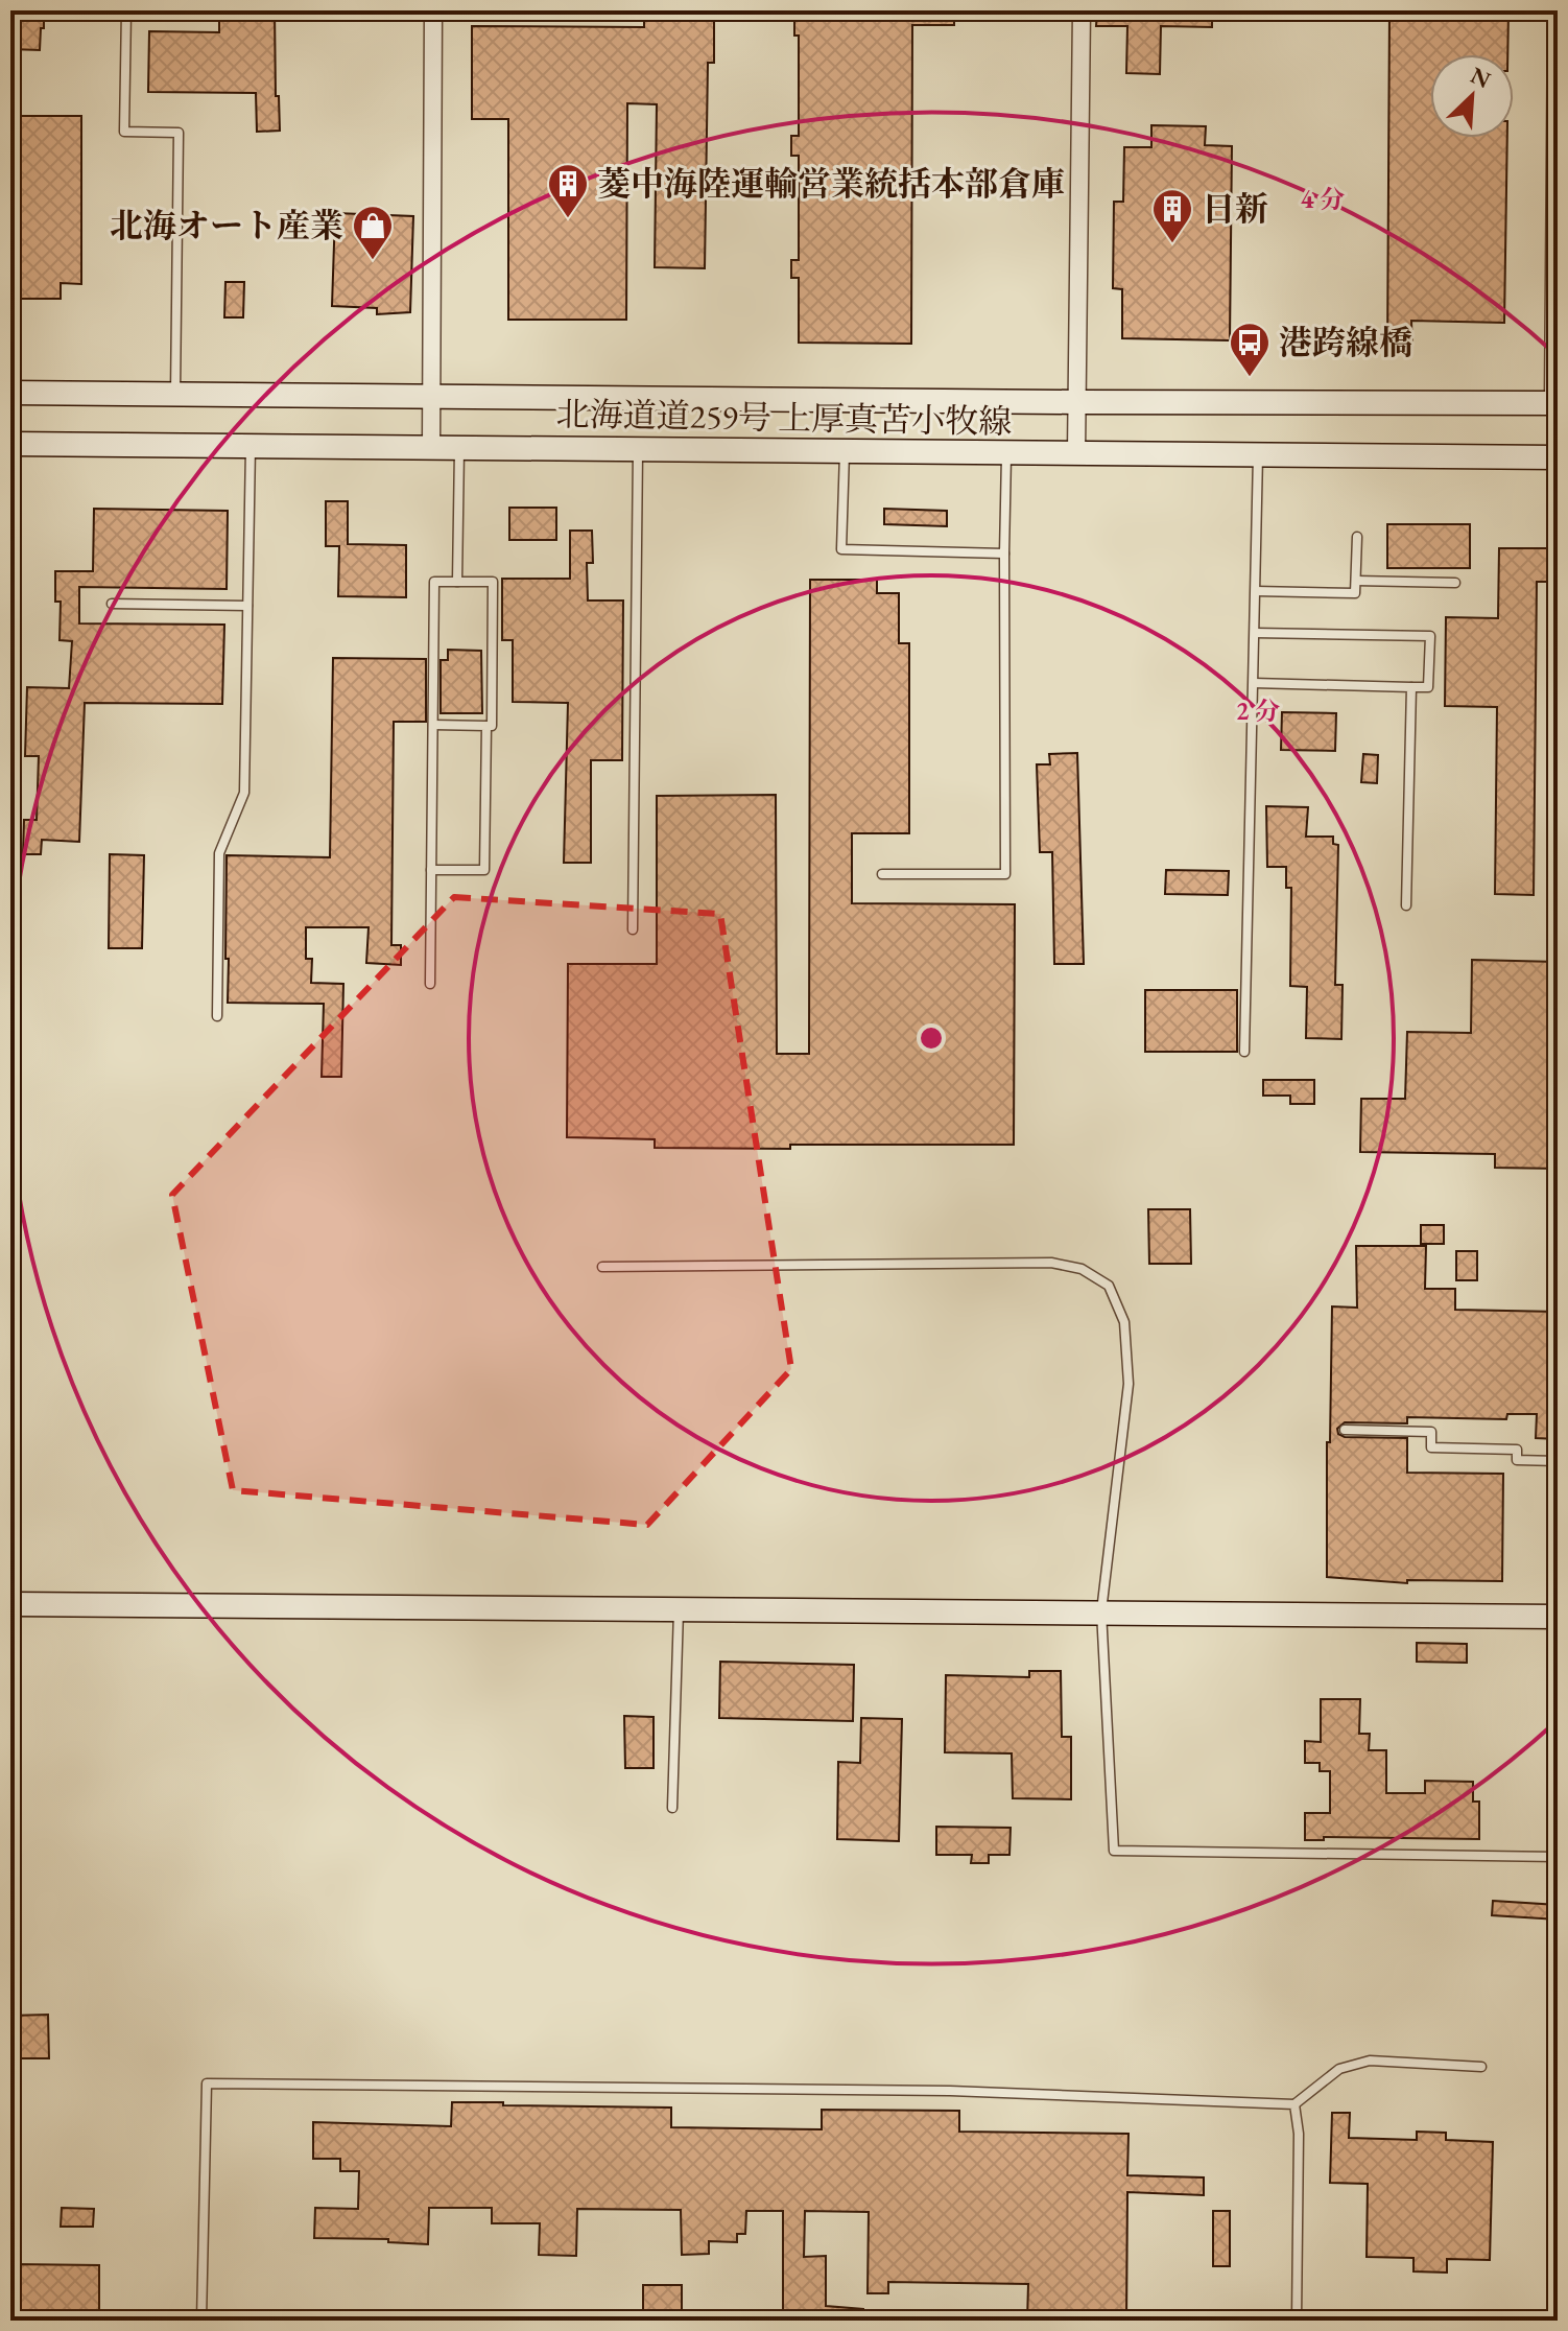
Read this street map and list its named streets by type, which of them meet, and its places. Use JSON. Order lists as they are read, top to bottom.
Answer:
{
  "streets": {
    "main road": ["北海道道259号 上厚真苫小牧線"]
  },
  "places": {
    "building": ["菱中海陸運輸営業統括本部倉庫", "日新"],
    "shop": ["北海オート産業"],
    "bus stop": ["港跨線橋"]
  },
  "north": "top right",
  "rings": ["4 分", "2 分"]
}
